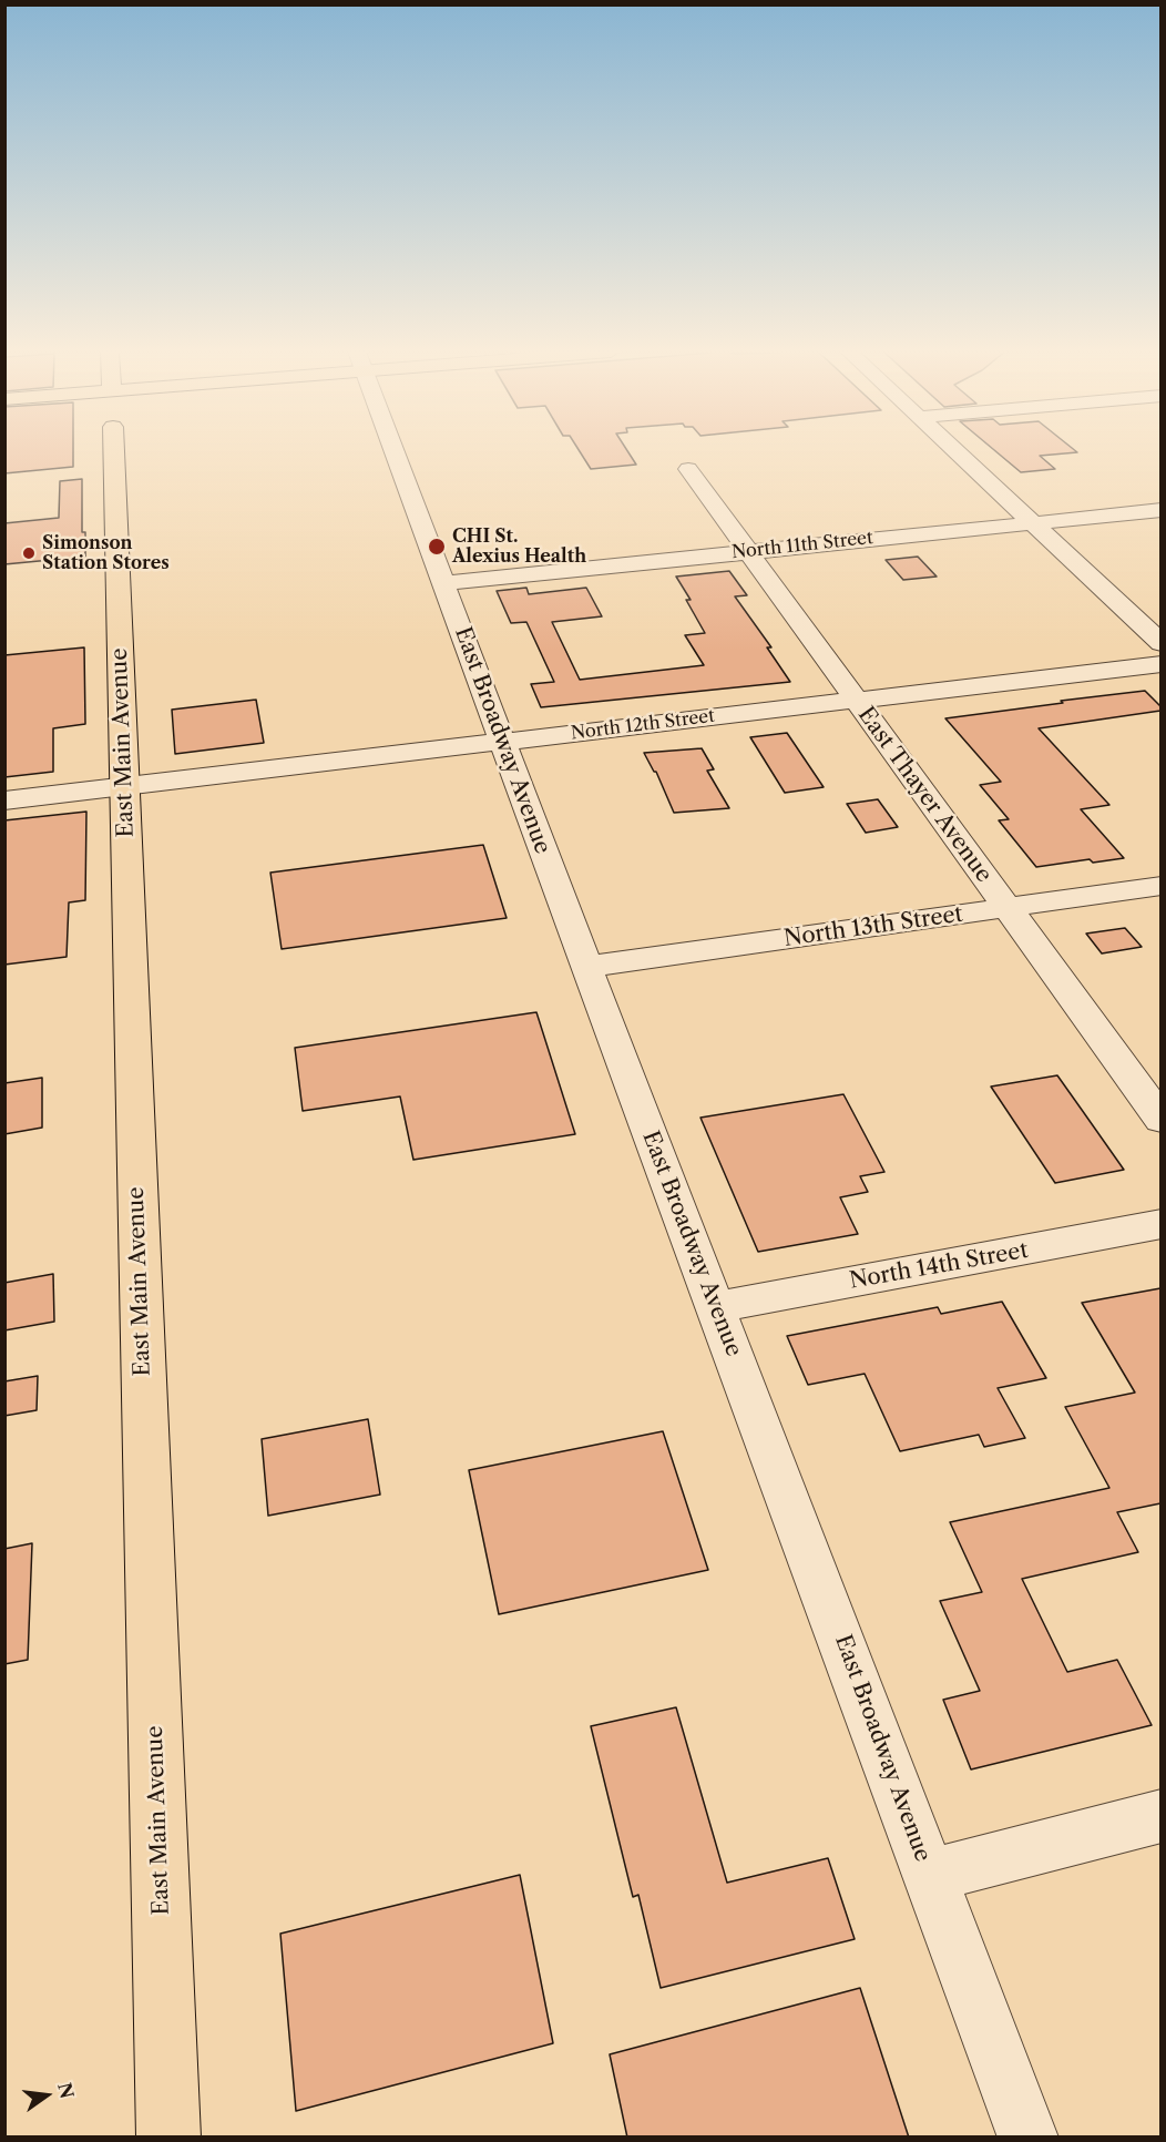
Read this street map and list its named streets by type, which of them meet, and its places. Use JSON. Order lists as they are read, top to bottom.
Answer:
{
  "streets": {
    "main road": ["East Main Avenue"],
    "street": [
      "North 11th Street",
      "North 12th Street",
      "East Broadway Avenue",
      "East Thayer Avenue",
      "North 13th Street",
      "North 14th Street"
    ]
  },
  "crossings": [
    ["North 11th Street", "East Broadway Avenue"],
    ["North 11th Street", "East Thayer Avenue"],
    ["North 12th Street", "East Broadway Avenue"],
    ["North 12th Street", "East Main Avenue"],
    ["North 12th Street", "East Thayer Avenue"],
    ["East Broadway Avenue", "North 13th Street"],
    ["East Broadway Avenue", "North 14th Street"],
    ["East Thayer Avenue", "North 13th Street"]
  ],
  "places": ["CHI St. Alexius Health", "Simonson Station Stores"],
  "north": "right"
}
